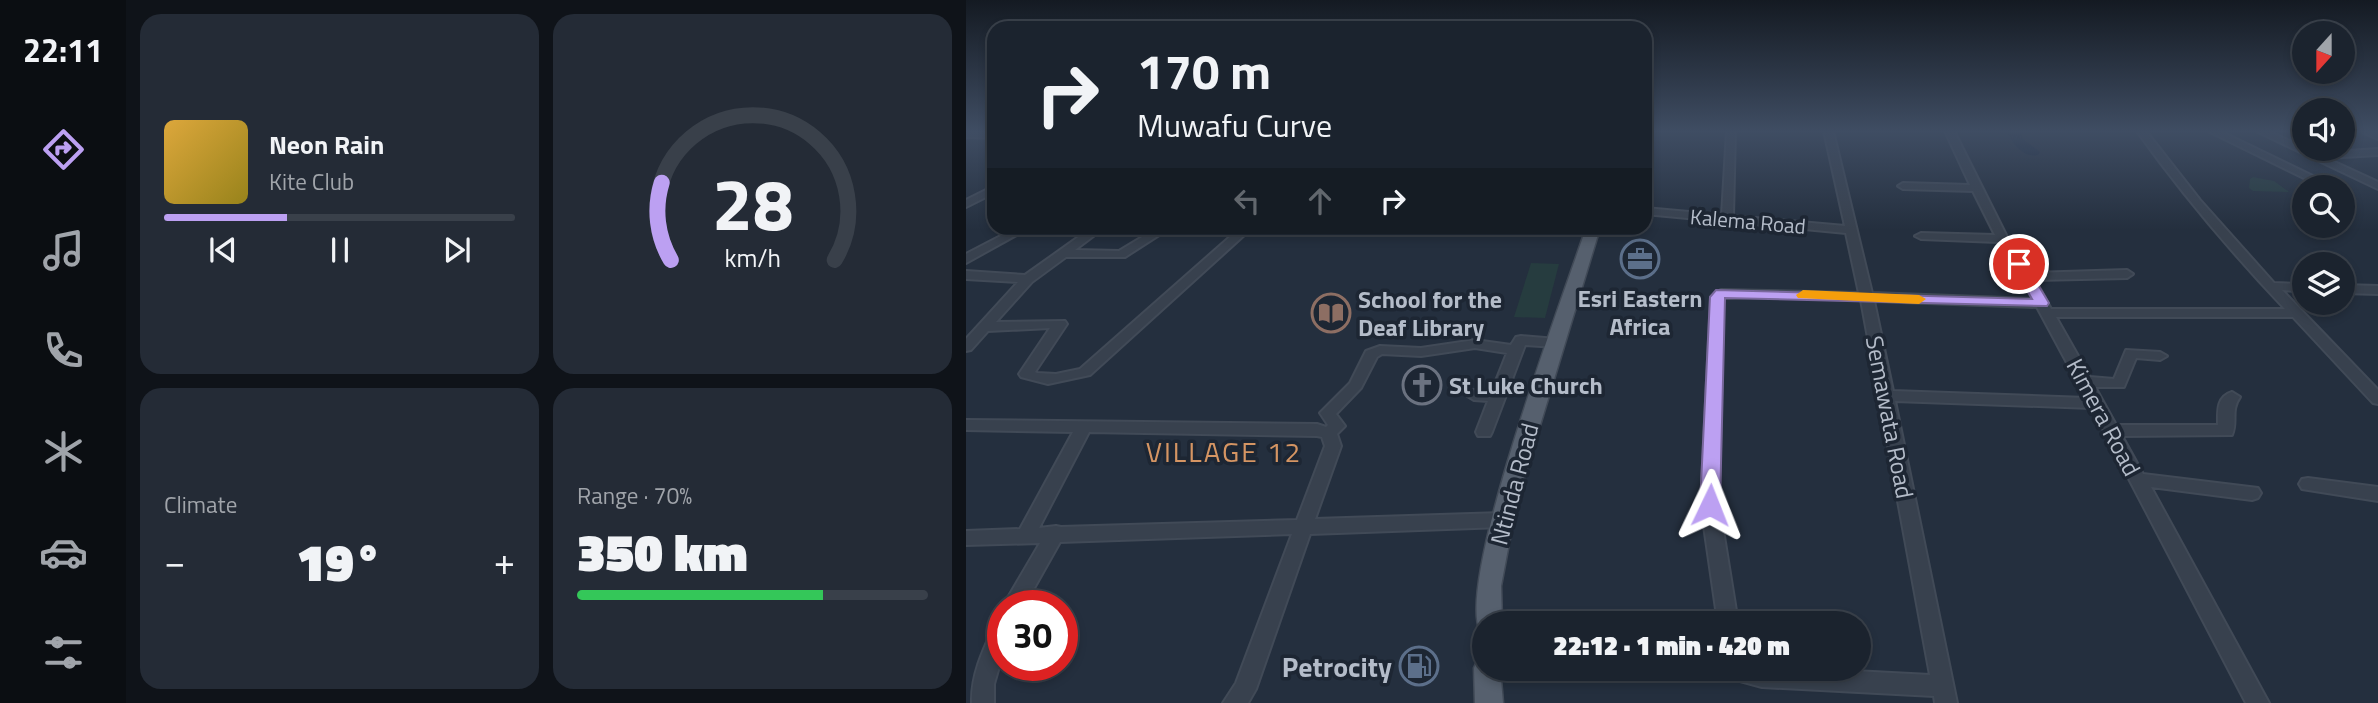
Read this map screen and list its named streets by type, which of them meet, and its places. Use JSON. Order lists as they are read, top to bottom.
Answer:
{
  "streets": {
    "main road": ["Ntinda Road"],
    "street": ["Kalema Road", "Semawata Road", "Kimera Road"]
  },
  "crossings": [
    ["Kalema Road", "Semawata Road"]
  ],
  "districts": ["VILLAGE 12"],
  "places": {
    "office": ["Esri Eastern Africa"],
    "library": ["School for the Deaf Library"],
    "church": ["St Luke Church"],
    "fuel station": ["Petrocity"]
  },
  "north": "bottom",
  "page": {
    "tabs": "22:11",
    "turn": ["170 m", "Muwafu Curve"],
    "song": ["Neon Rain", "Kite Club"],
    "tile": [
      "Climate",
      ["Range · 70%", "350 km"]
    ],
    "heat": ["−", "19°", "+"],
    "limit": "30",
    "trip": "22:12 · 1 min · 420 m",
    "gauge": ["28", "km/h"]
  }
}
